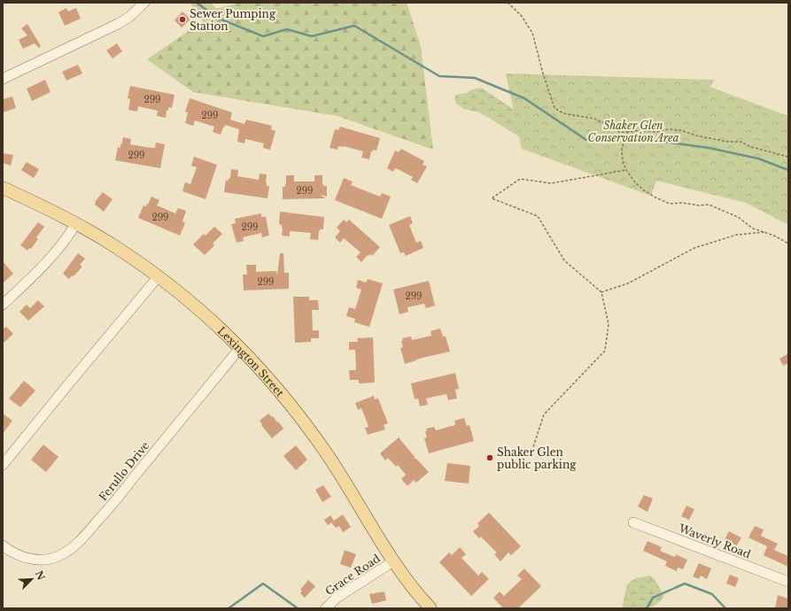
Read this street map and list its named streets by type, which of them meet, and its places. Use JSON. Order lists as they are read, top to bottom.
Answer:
{
  "streets": {
    "main road": ["Lexington Street"],
    "street": ["Ferullo Drive", "Waverly Road", "Grace Road"]
  },
  "crossings": [
    ["Lexington Street", "Ferullo Drive"],
    ["Lexington Street", "Grace Road"]
  ],
  "parks": ["Shaker Glen Conservation Area"],
  "places": ["Sewer Pumping Station", "Shaker Glen public parking"],
  "house_numbers": [
    "299",
    "299",
    "299",
    "299",
    "299",
    "299",
    "299",
    "299"
  ],
  "north": "top right"
}
